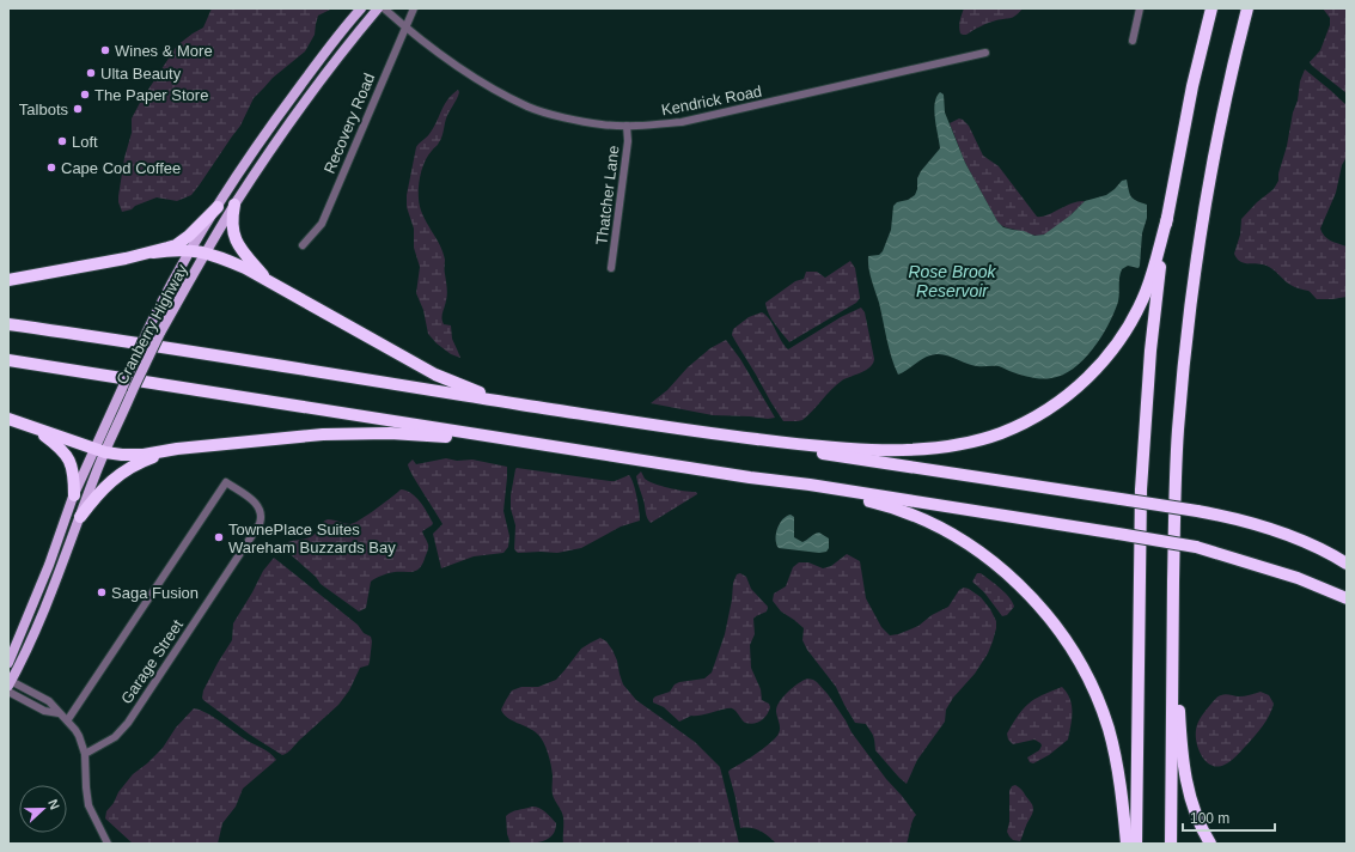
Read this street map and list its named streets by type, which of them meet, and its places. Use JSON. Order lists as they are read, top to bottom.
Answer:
{
  "streets": {
    "main road": ["Cranberry Highway"],
    "street": [
      "Kendrick Road",
      "Recovery Road",
      "Thatcher Lane",
      "Garage Street"
    ]
  },
  "crossings": [
    ["Kendrick Road", "Recovery Road"],
    ["Kendrick Road", "Thatcher Lane"]
  ],
  "water": ["Rose Brook Reservoir"],
  "places": [
    "Wines & More",
    "Ulta Beauty",
    "The Paper Store",
    "Talbots",
    "Loft",
    "Cape Cod Coffee",
    "TownePlace Suites Wareham Buzzards Bay",
    "Saga Fusion"
  ],
  "scale_bar": "100 m",
  "north": "right"
}
